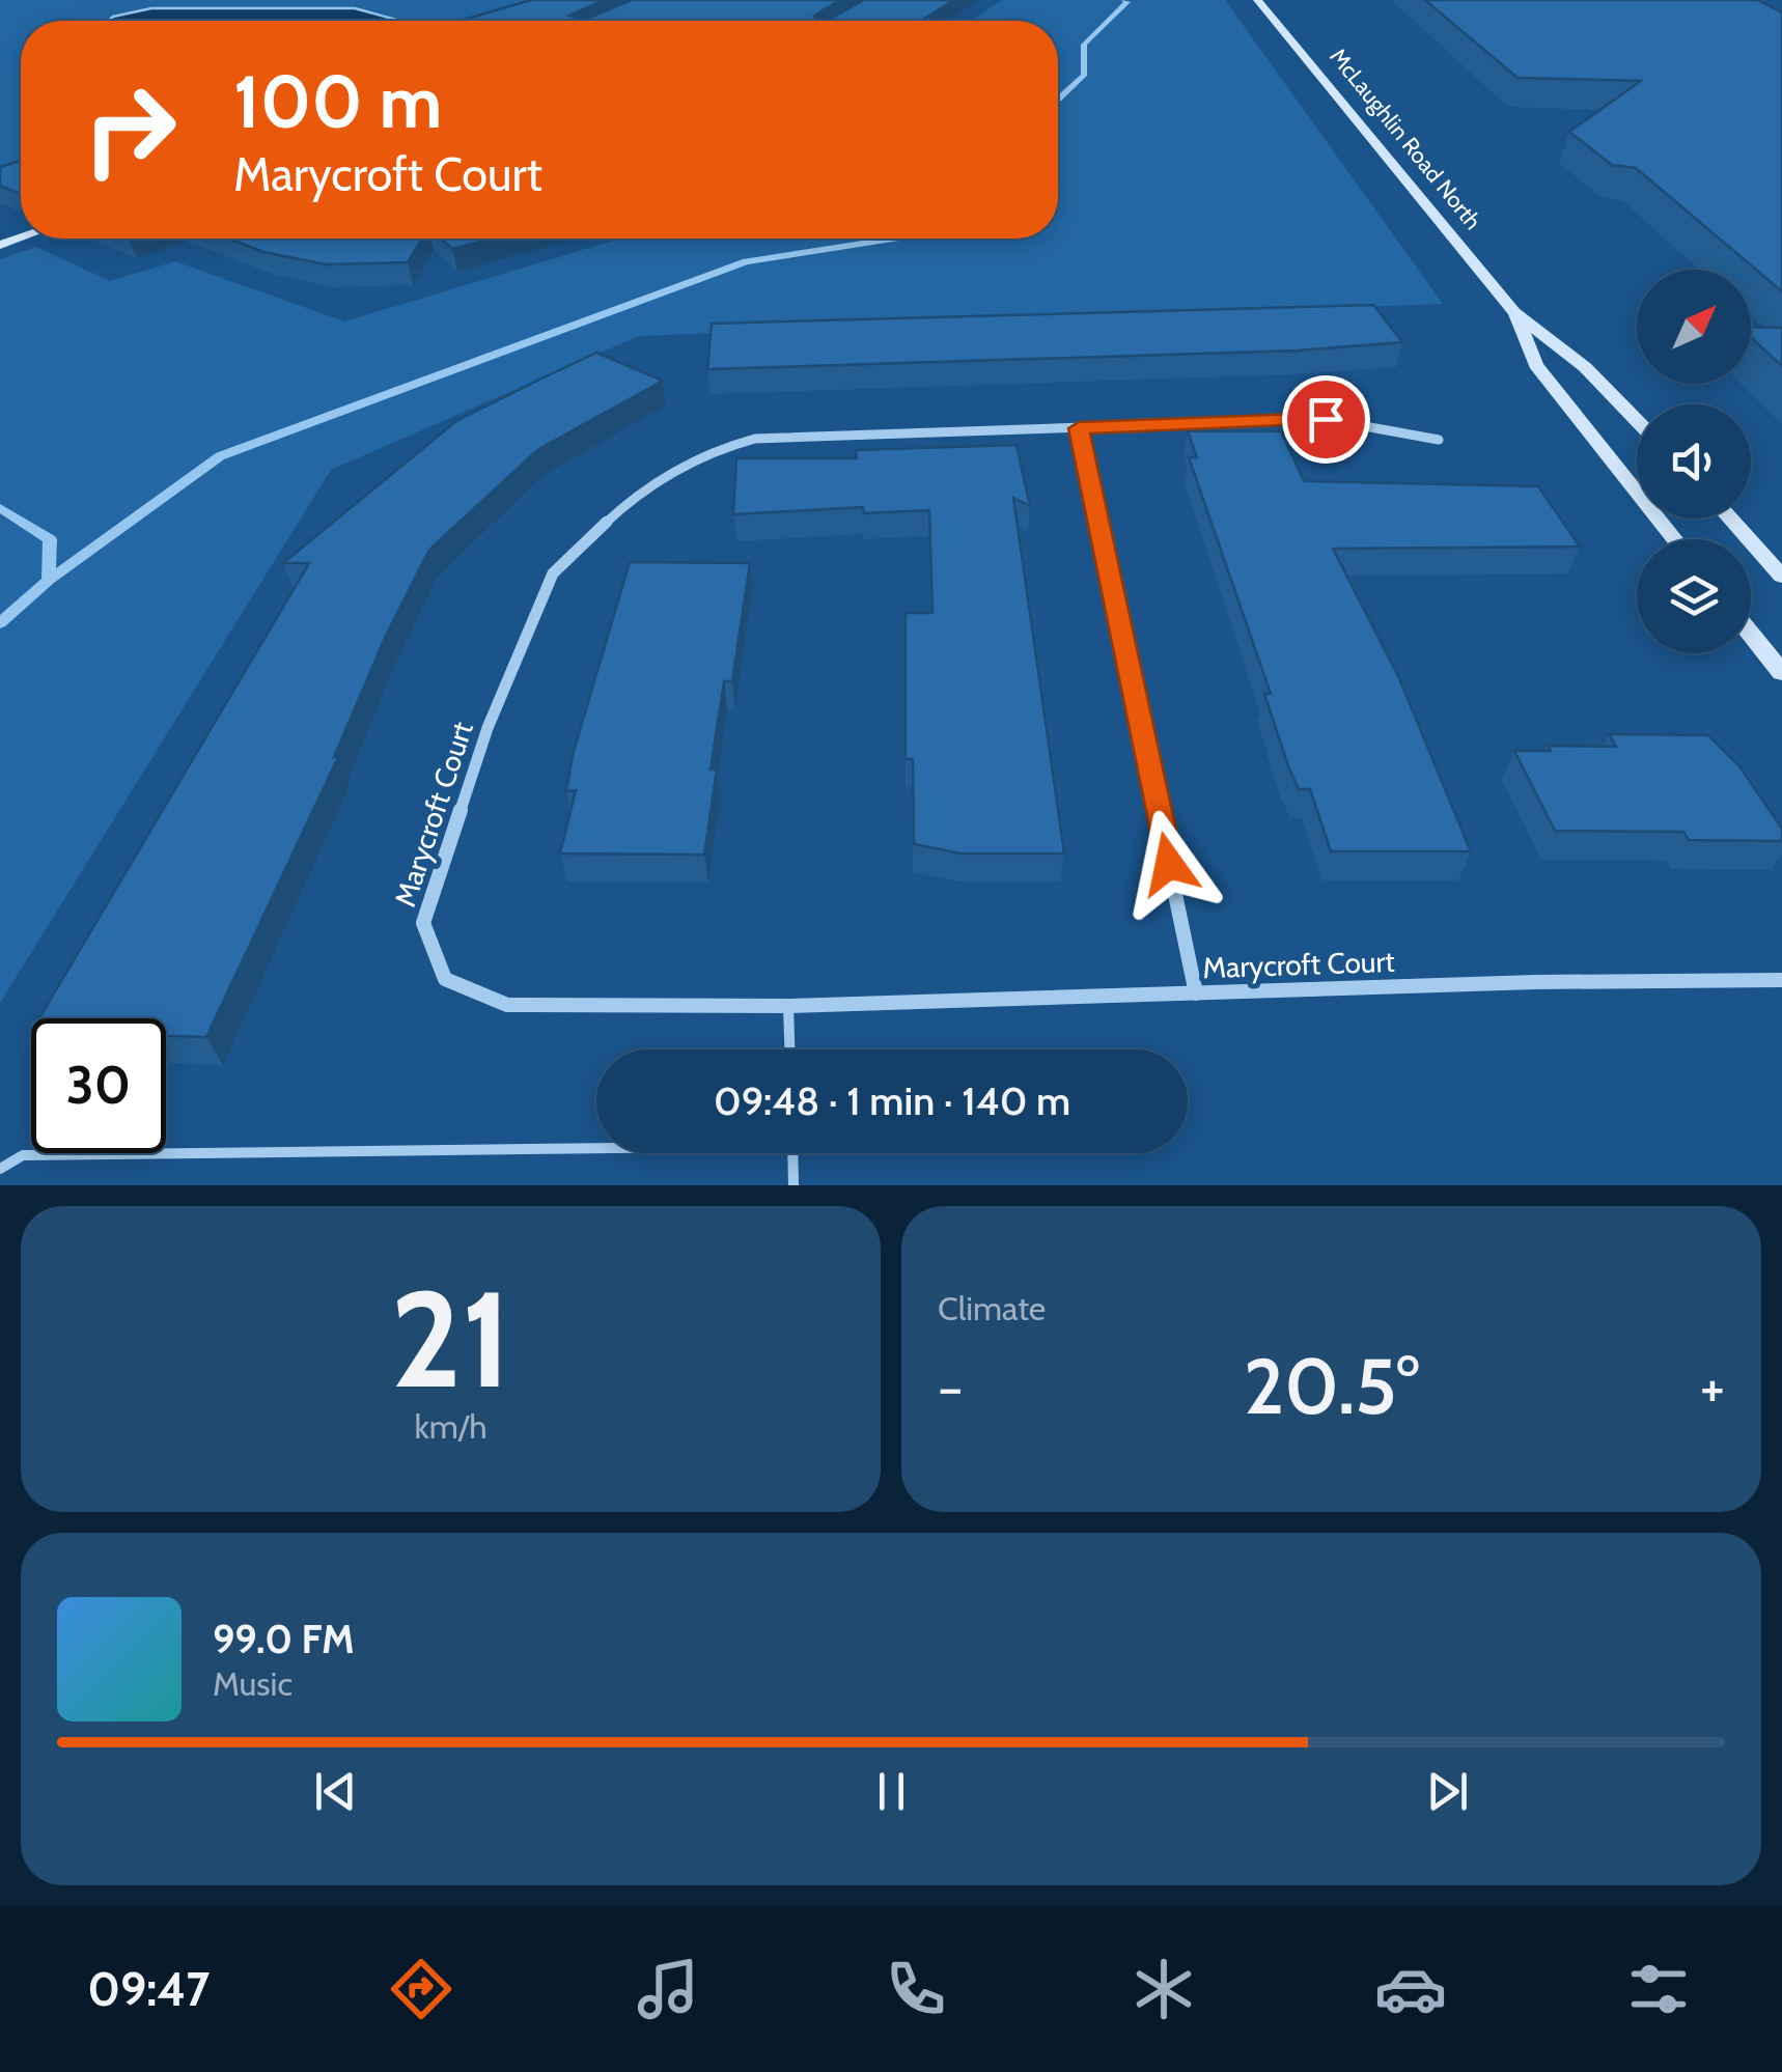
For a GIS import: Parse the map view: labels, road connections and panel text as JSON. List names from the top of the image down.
{
  "streets": {
    "main road": ["McLaughlin Road North"],
    "street": ["Marycroft Court"]
  },
  "north": "top right",
  "page": {
    "turn": ["100 m", "Marycroft Court"],
    "limit": "30",
    "trip": "09:48 · 1 min · 140 m",
    "tile": [
      ["21", "km/h"],
      "Climate"
    ],
    "heat": ["−", "20.5°", "+"],
    "song": ["99.0 FM", "Music"],
    "tabs": "09:47"
  }
}
